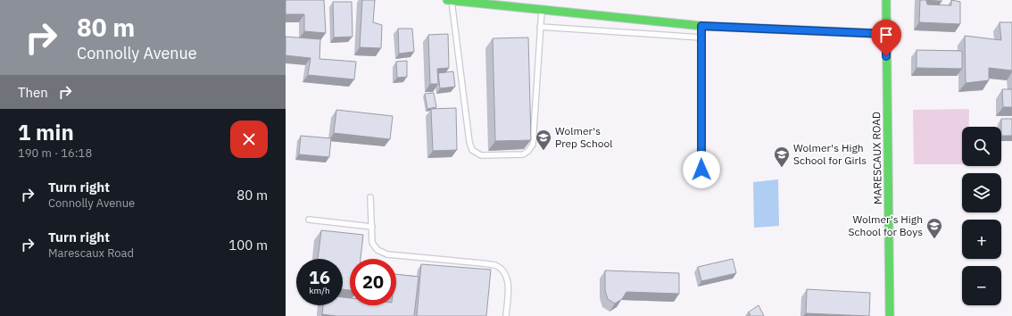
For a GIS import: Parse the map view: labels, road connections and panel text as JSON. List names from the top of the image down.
{
  "streets": {
    "street": ["MARESCAUX ROAD"]
  },
  "places": {
    "school or university": ["Wolmer's Prep School", "Wolmer's High School for Girls", "Wolmer's High School for Boys"]
  },
  "page": {
    "turn": ["80 m", "Connolly Avenue"],
    "then": "Then",
    "heading": ["1 min", "190 m · 16:18"],
    "map_buttons": ["+", "−"],
    "list": [
      {
        "name": "Turn right",
        "note": "Connolly Avenue",
        "value": "80 m"
      },
      {
        "name": "Turn right",
        "note": "Marescaux Road",
        "value": "100 m"
      }
    ],
    "speed": "16 km/h",
    "limit": "20"
  }
}
